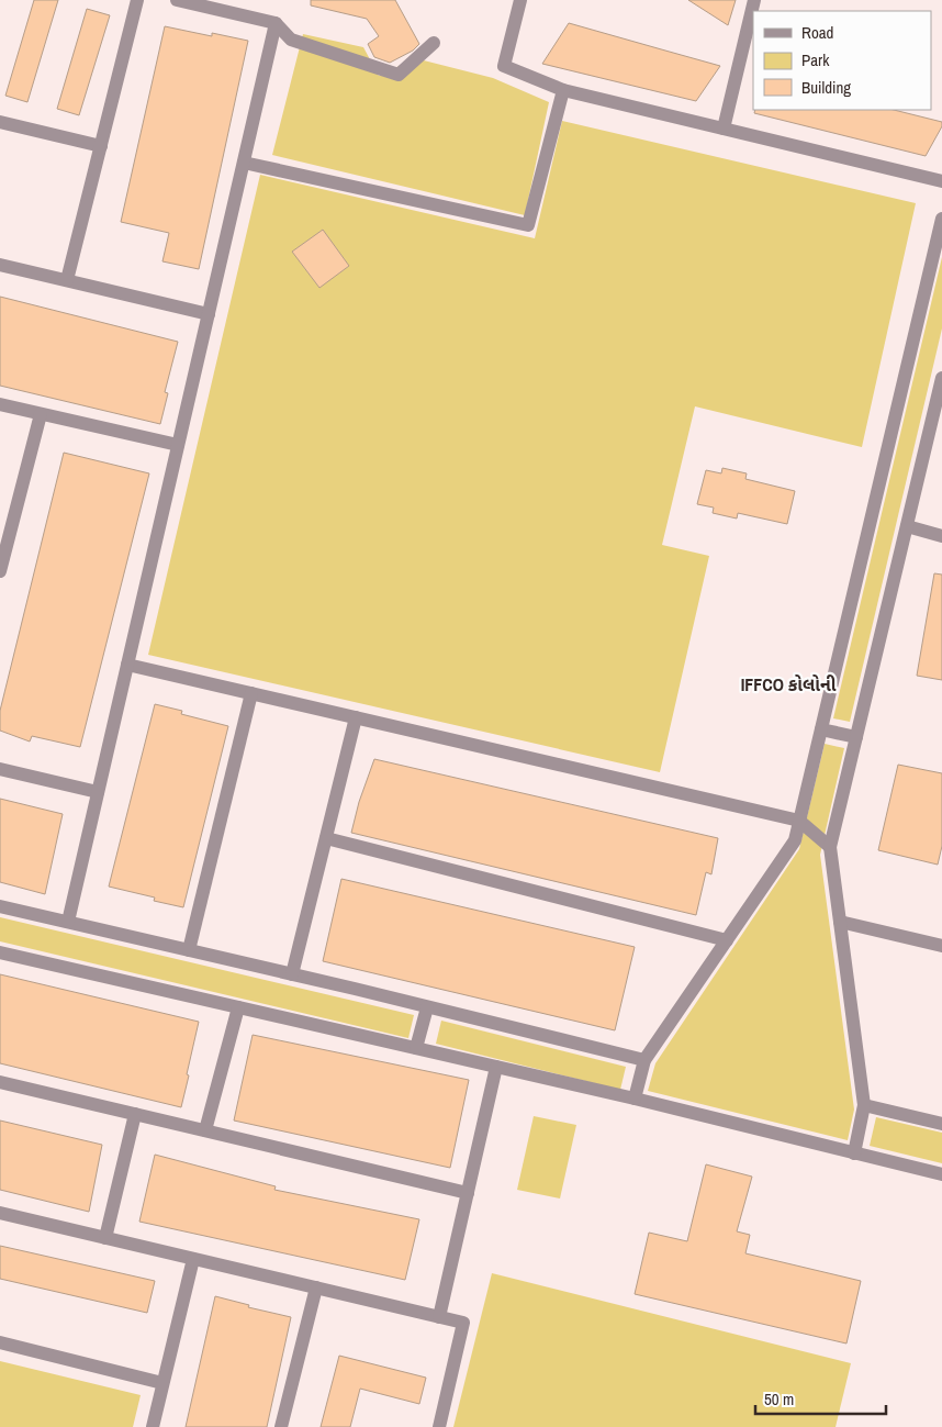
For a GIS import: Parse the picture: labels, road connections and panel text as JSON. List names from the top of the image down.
{
  "districts": ["IFFCO કોલોની"],
  "legend": ["Road", "Park", "Building"],
  "scale_bar": "50 m"
}
